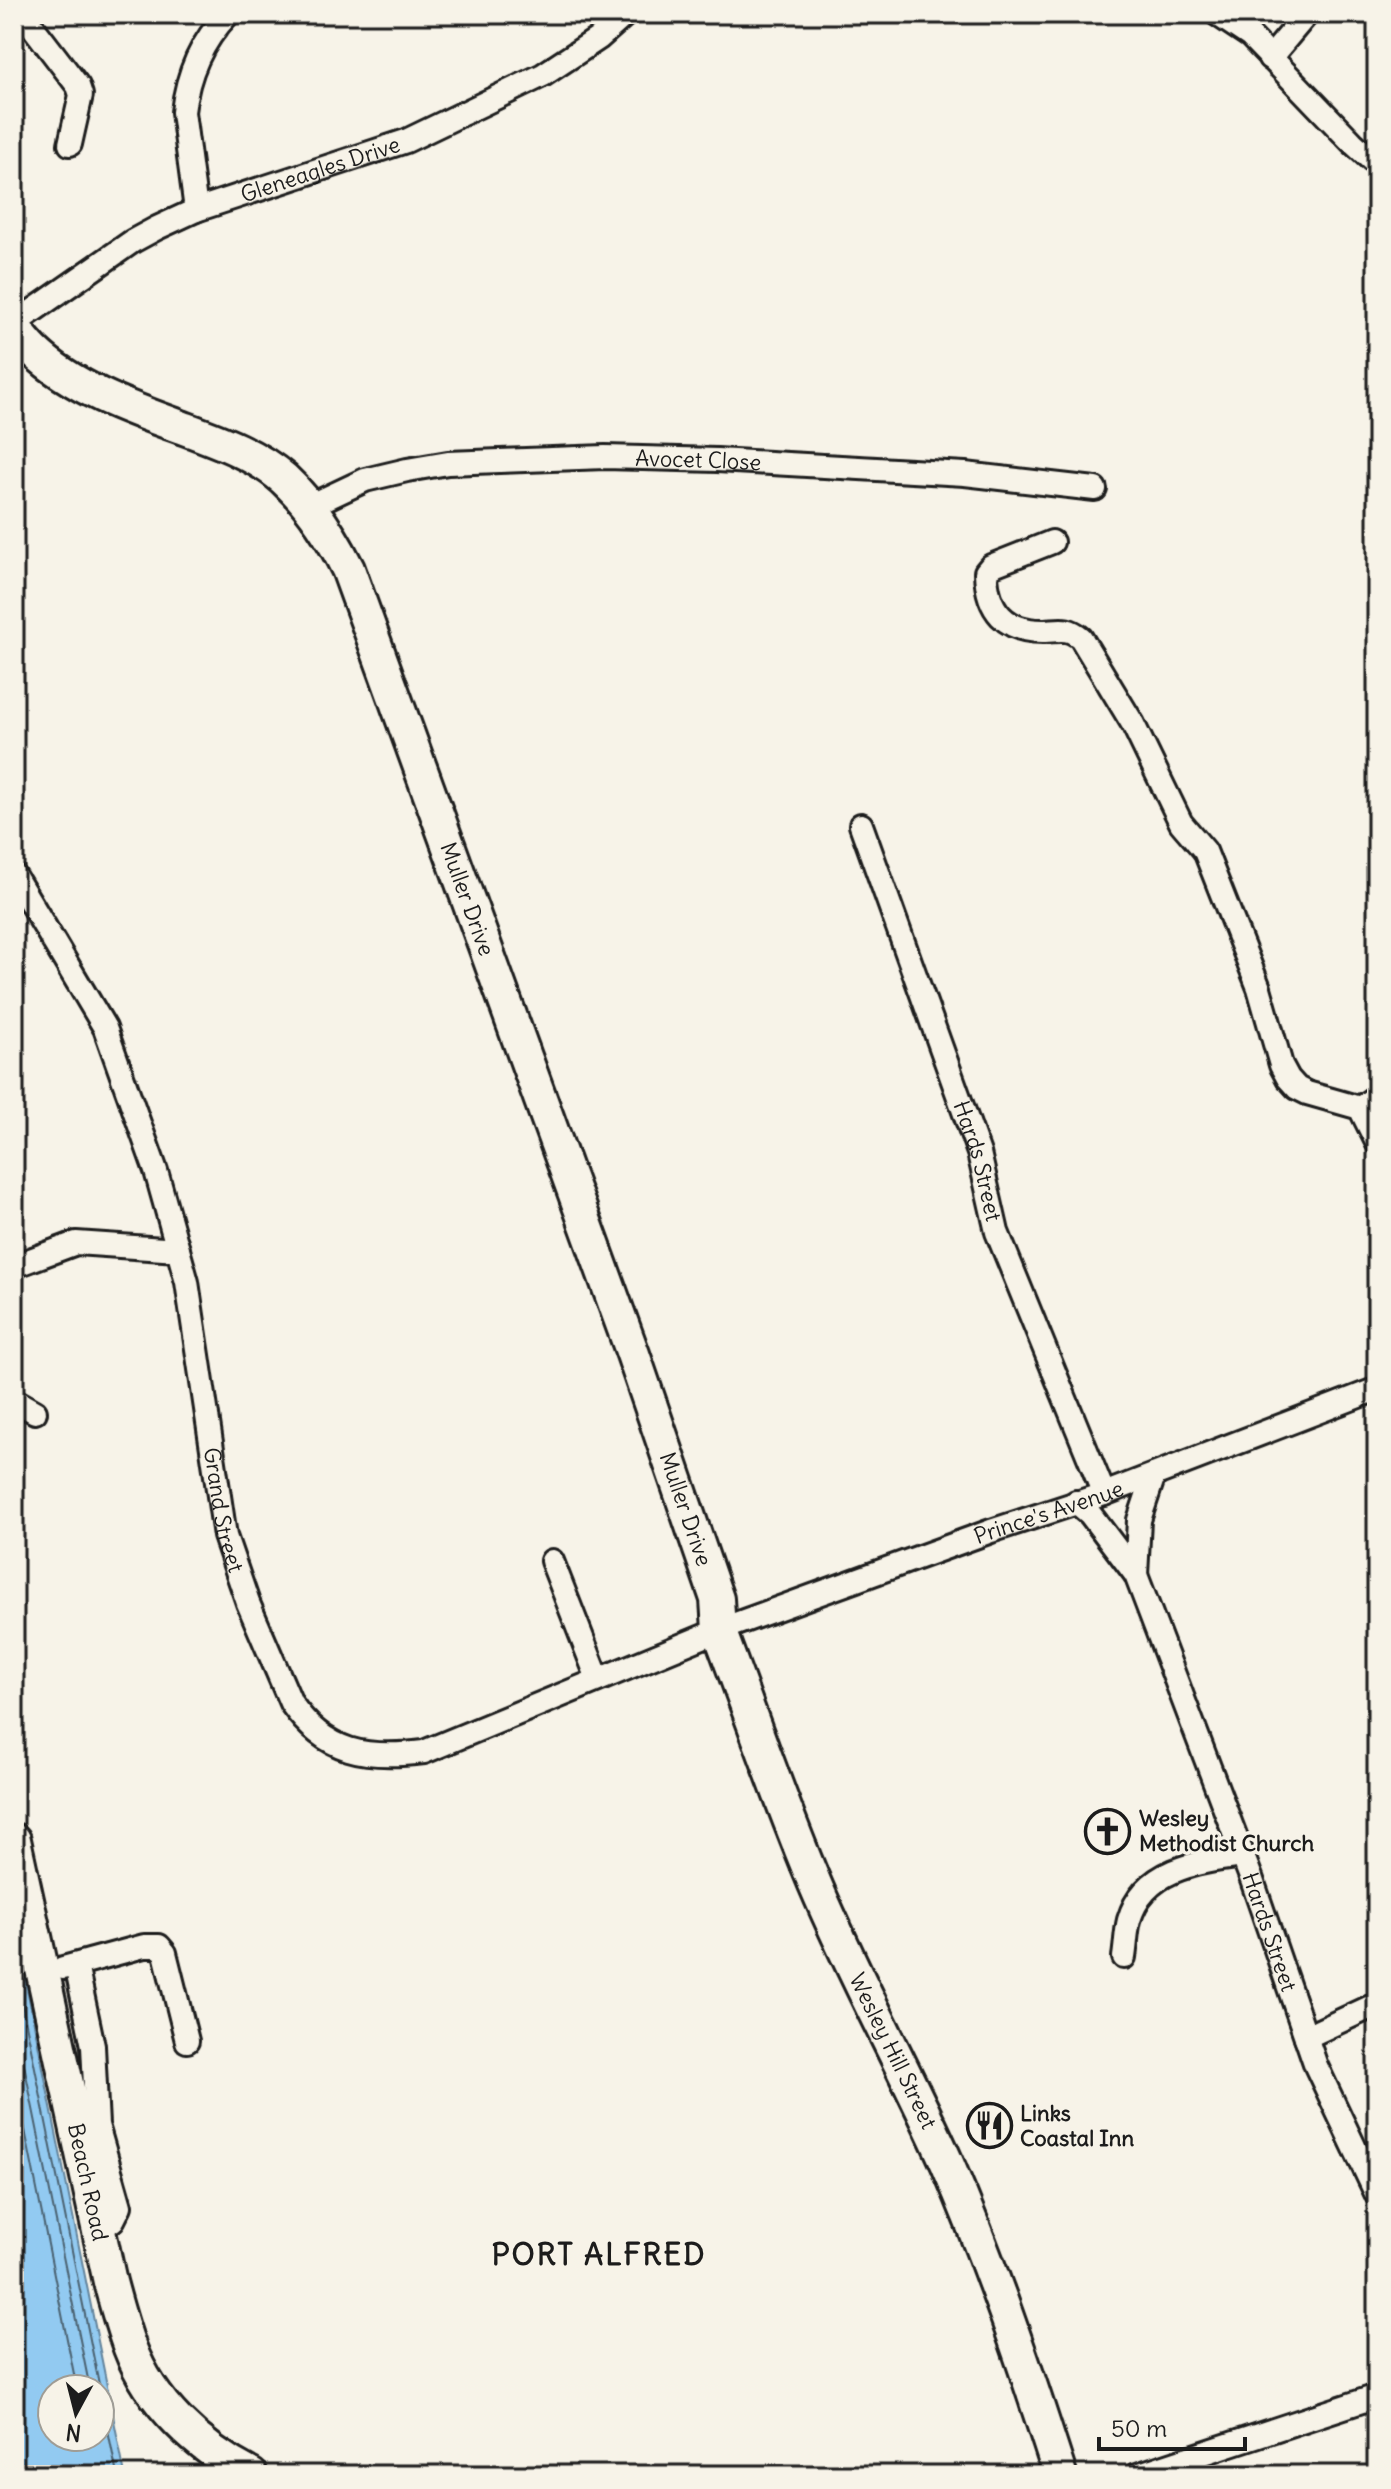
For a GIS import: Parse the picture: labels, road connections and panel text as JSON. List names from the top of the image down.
{
  "streets": {
    "street": [
      "Gleneagles Drive",
      "Avocet Close",
      "Muller Drive",
      "Hards Street",
      "Grand Street",
      "Prince's Avenue",
      "Wesley Hill Street",
      "Beach Road"
    ]
  },
  "crossings": [
    ["Gleneagles Drive", "Muller Drive"],
    ["Avocet Close", "Muller Drive"],
    ["Muller Drive", "Grand Street"],
    ["Muller Drive", "Prince's Avenue"],
    ["Muller Drive", "Wesley Hill Street"],
    ["Hards Street", "Prince's Avenue"],
    ["Grand Street", "Prince's Avenue"],
    ["Grand Street", "Wesley Hill Street"],
    ["Prince's Avenue", "Wesley Hill Street"]
  ],
  "districts": ["PORT ALFRED"],
  "places": {
    "church": ["Wesley Methodist Church"],
    "restaurant": ["Links Coastal Inn"]
  },
  "scale_bar": "50 m",
  "north": "bottom"
}
